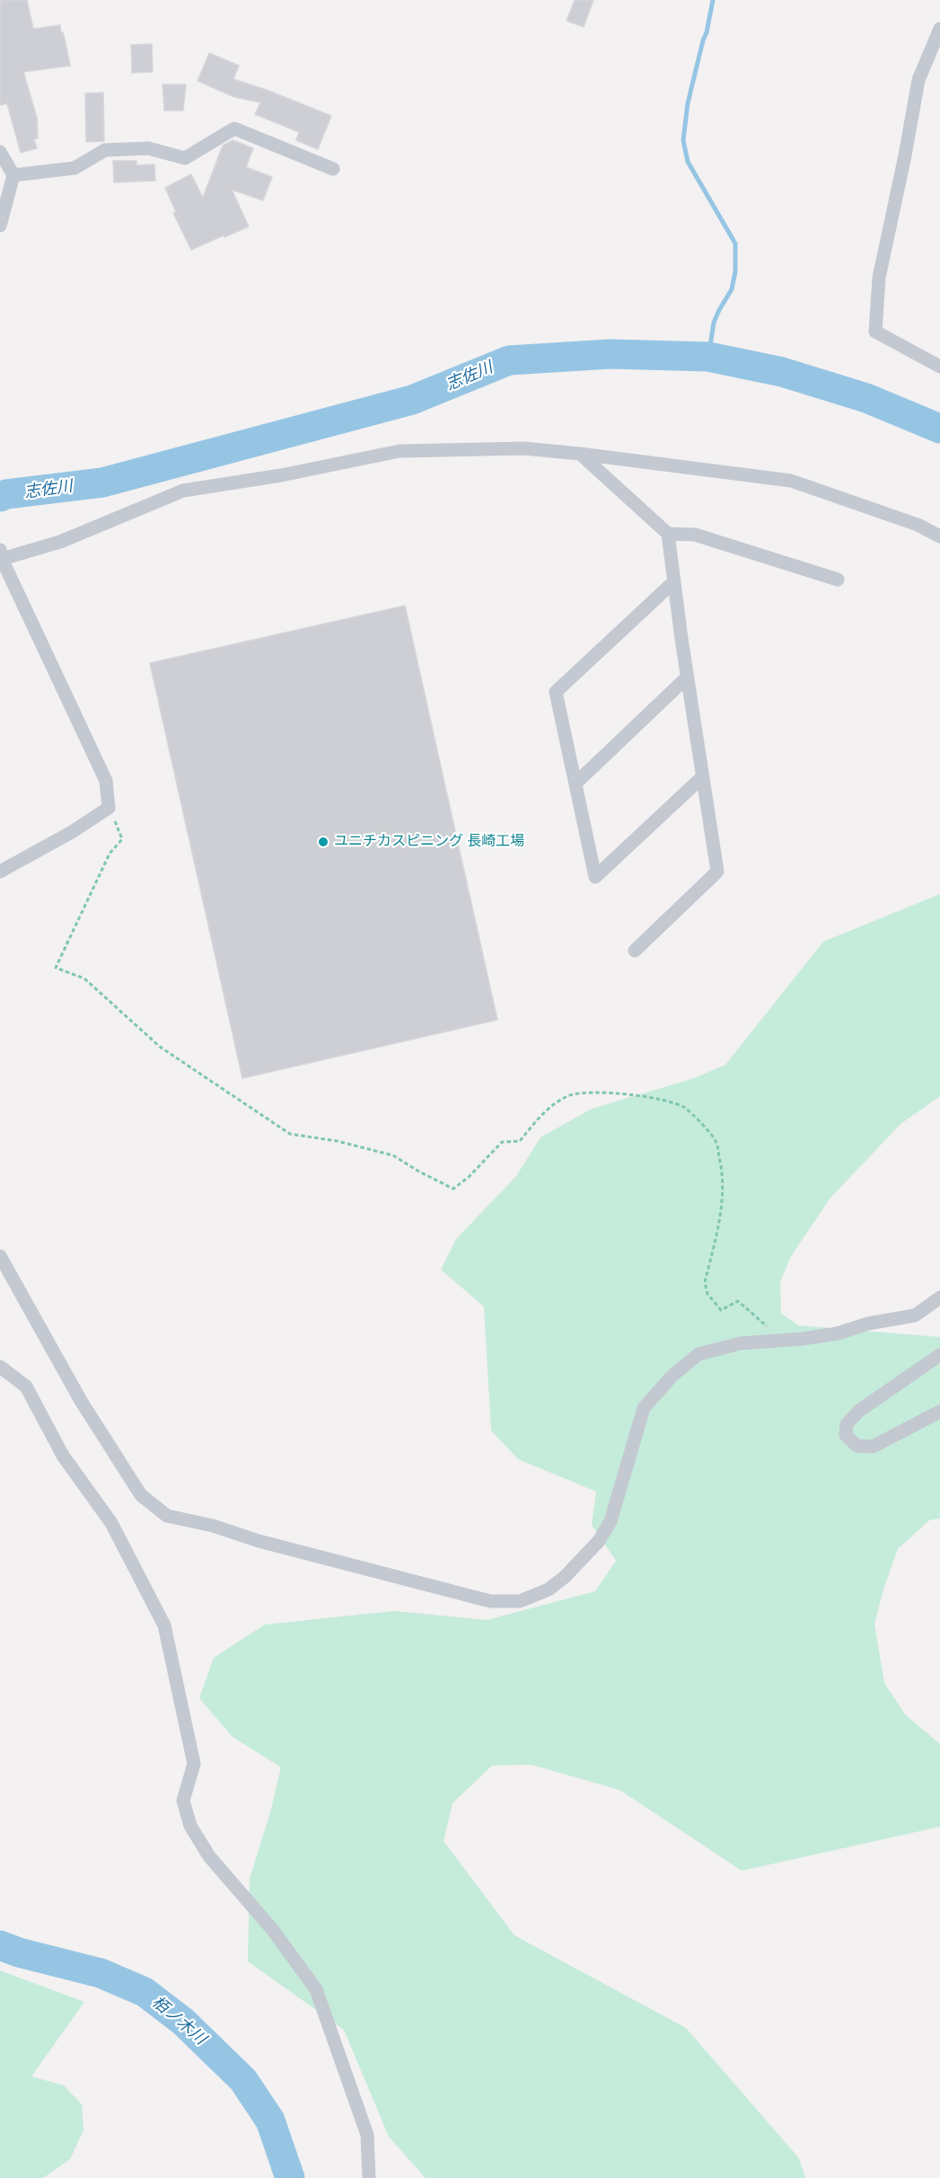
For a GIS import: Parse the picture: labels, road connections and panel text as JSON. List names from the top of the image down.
{
  "water": ["志佐川", "栢ノ木川"],
  "places": ["ユニチカスピニング 長崎工場"]
}
